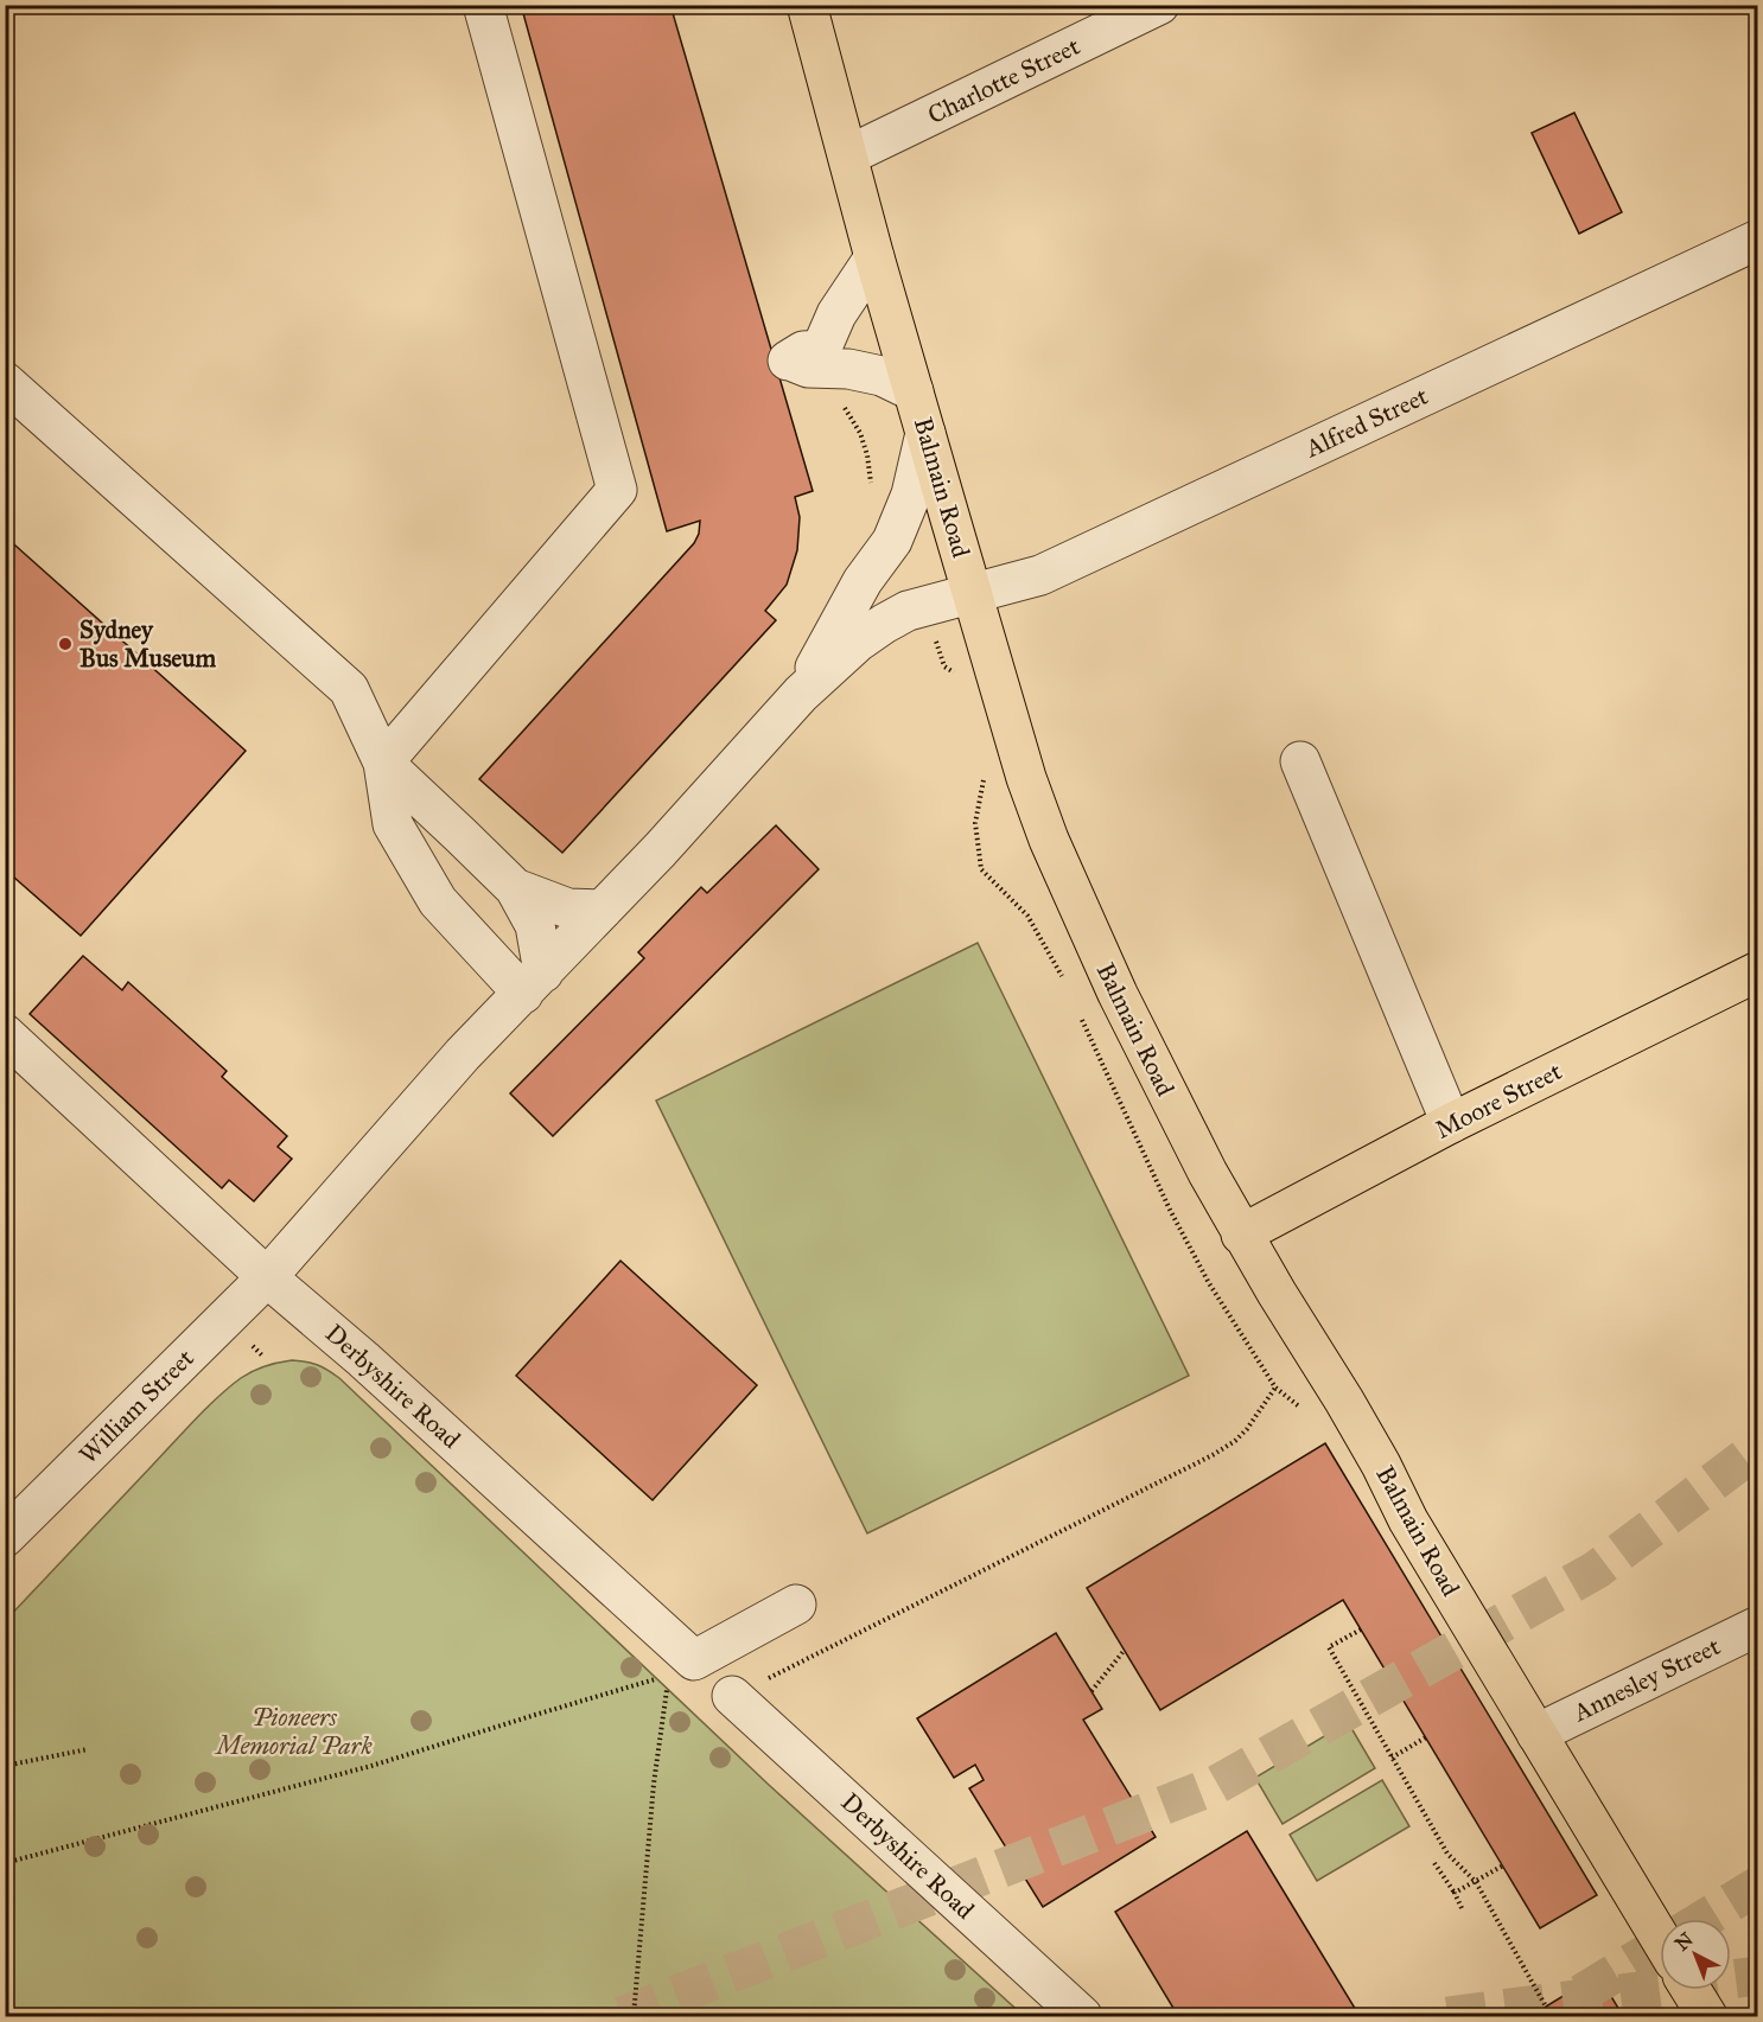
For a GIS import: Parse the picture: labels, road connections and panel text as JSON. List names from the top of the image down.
{
  "streets": {
    "main road": ["Balmain Road", "Moore Street"],
    "street": [
      "Charlotte Street",
      "Alfred Street",
      "Derbyshire Road",
      "William Street",
      "Annesley Street"
    ]
  },
  "crossings": [
    ["Charlotte Street", "Balmain Road"],
    ["Alfred Street", "Balmain Road"],
    ["Alfred Street", "William Street"],
    ["Balmain Road", "Moore Street"],
    ["Balmain Road", "Annesley Street"],
    ["Derbyshire Road", "William Street"]
  ],
  "parks": ["Pioneers Memorial Park"],
  "places": ["Sydney Bus Museum"],
  "north": "top left"
}
